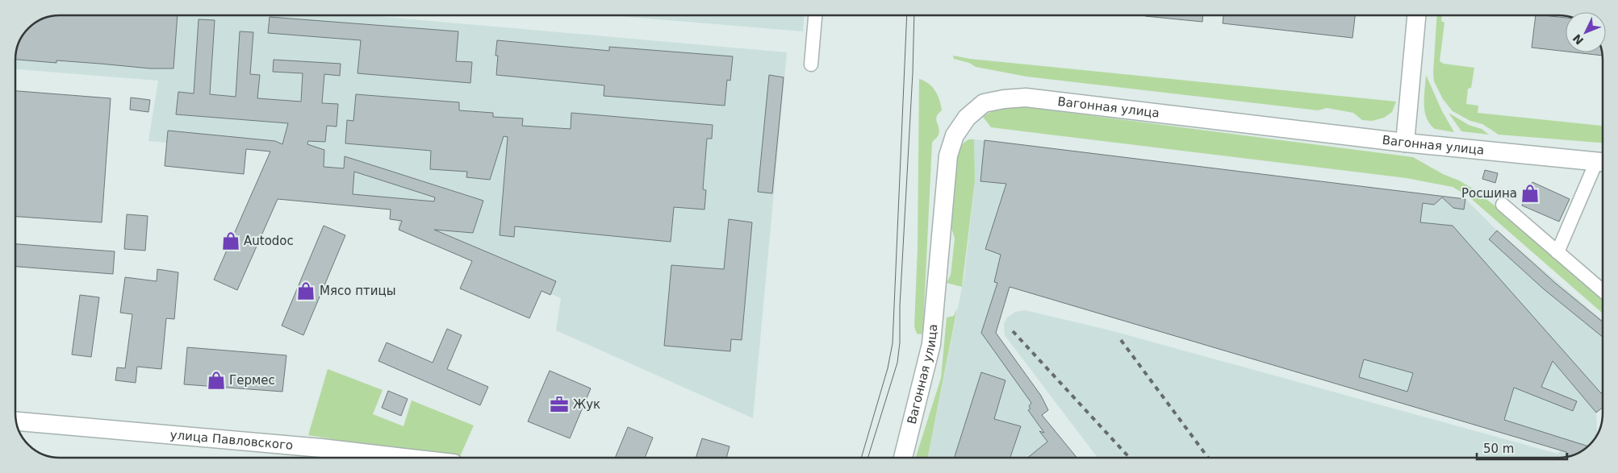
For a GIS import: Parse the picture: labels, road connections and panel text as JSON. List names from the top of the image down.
{
  "streets": {
    "street": ["Вагонная улица", "улица Павловского"]
  },
  "places": {
    "shop": [
      "Росшина",
      "Autodoc",
      "Мясо птицы",
      "Гермес"
    ],
    "office": ["Жук"]
  },
  "scale_bar": "50 m",
  "north": "bottom left"
}
